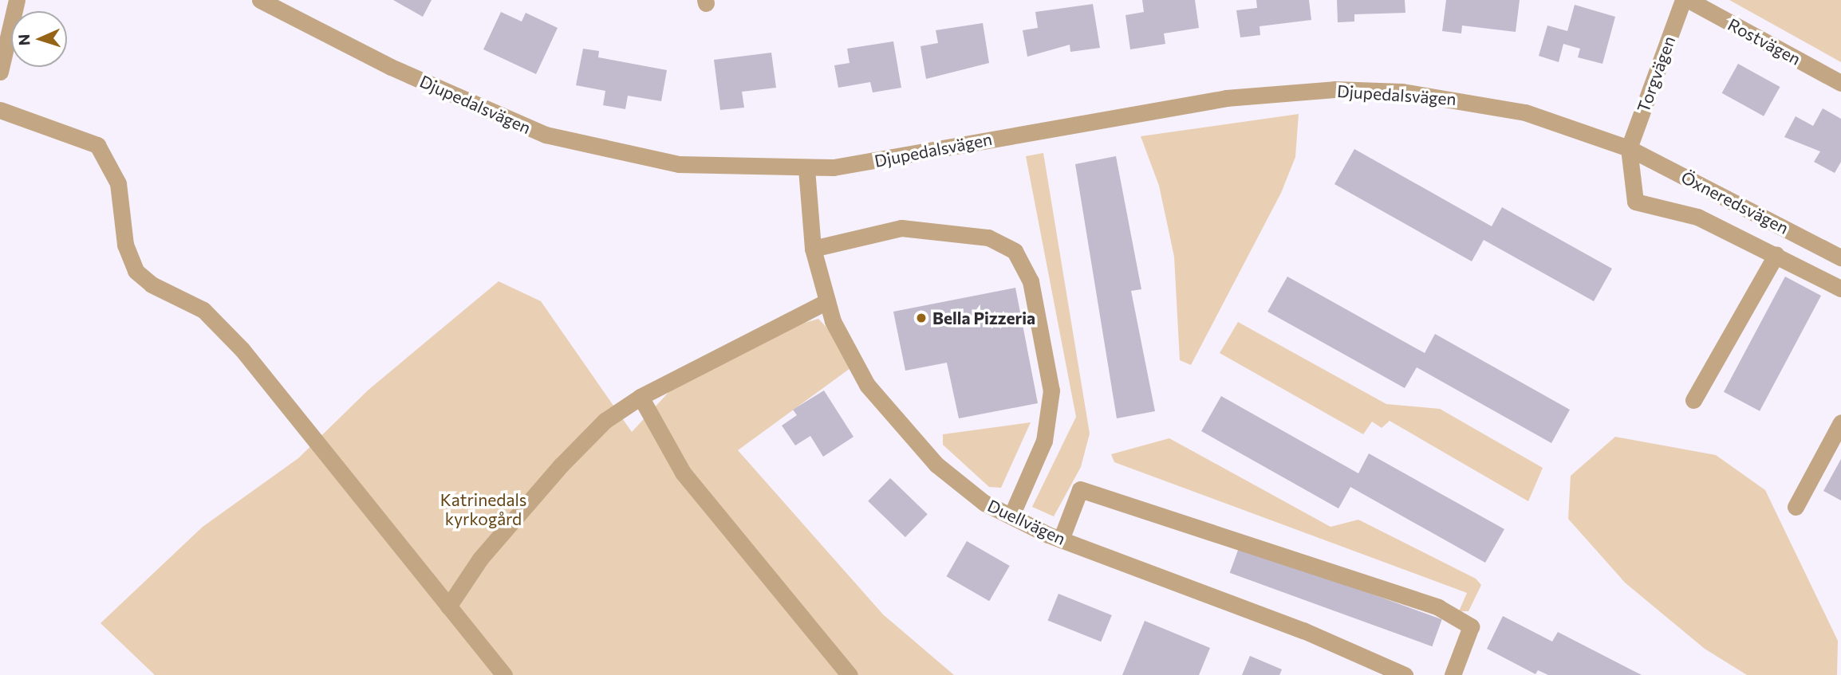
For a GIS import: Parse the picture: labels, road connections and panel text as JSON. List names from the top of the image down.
{
  "streets": {
    "street": [
      "Rostvägen",
      "Torgvägen",
      "Djupedalsvägen",
      "Öxneredsvägen",
      "Duellvägen"
    ]
  },
  "crossings": [
    ["Torgvägen", "Djupedalsvägen"],
    ["Torgvägen", "Öxneredsvägen"],
    ["Djupedalsvägen", "Öxneredsvägen"],
    ["Djupedalsvägen", "Duellvägen"]
  ],
  "parks": ["Katrinedals kyrkogård"],
  "places": ["Bella Pizzeria"],
  "north": "left"
}
